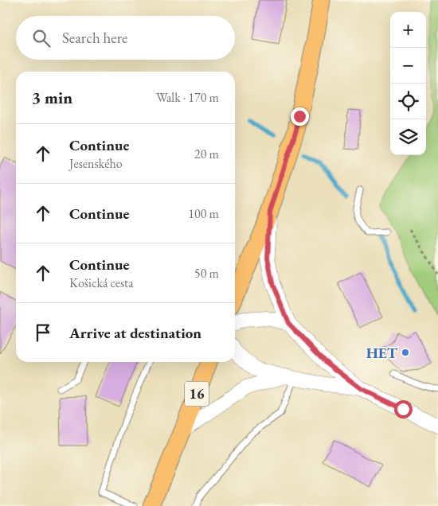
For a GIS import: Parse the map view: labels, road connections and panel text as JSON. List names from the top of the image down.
{
  "streets": {
    "main road": ["16"]
  },
  "places": ["HET"],
  "page": {
    "map_buttons": ["+", "−"],
    "search": "Search here",
    "heading": ["3 min", "Walk · 170 m"],
    "list": [
      ["Continue", "Jesenského", "20 m"],
      ["Continue", "100 m"],
      ["Continue", "Košická cesta", "50 m"],
      "Arrive at destination"
    ]
  }
}
